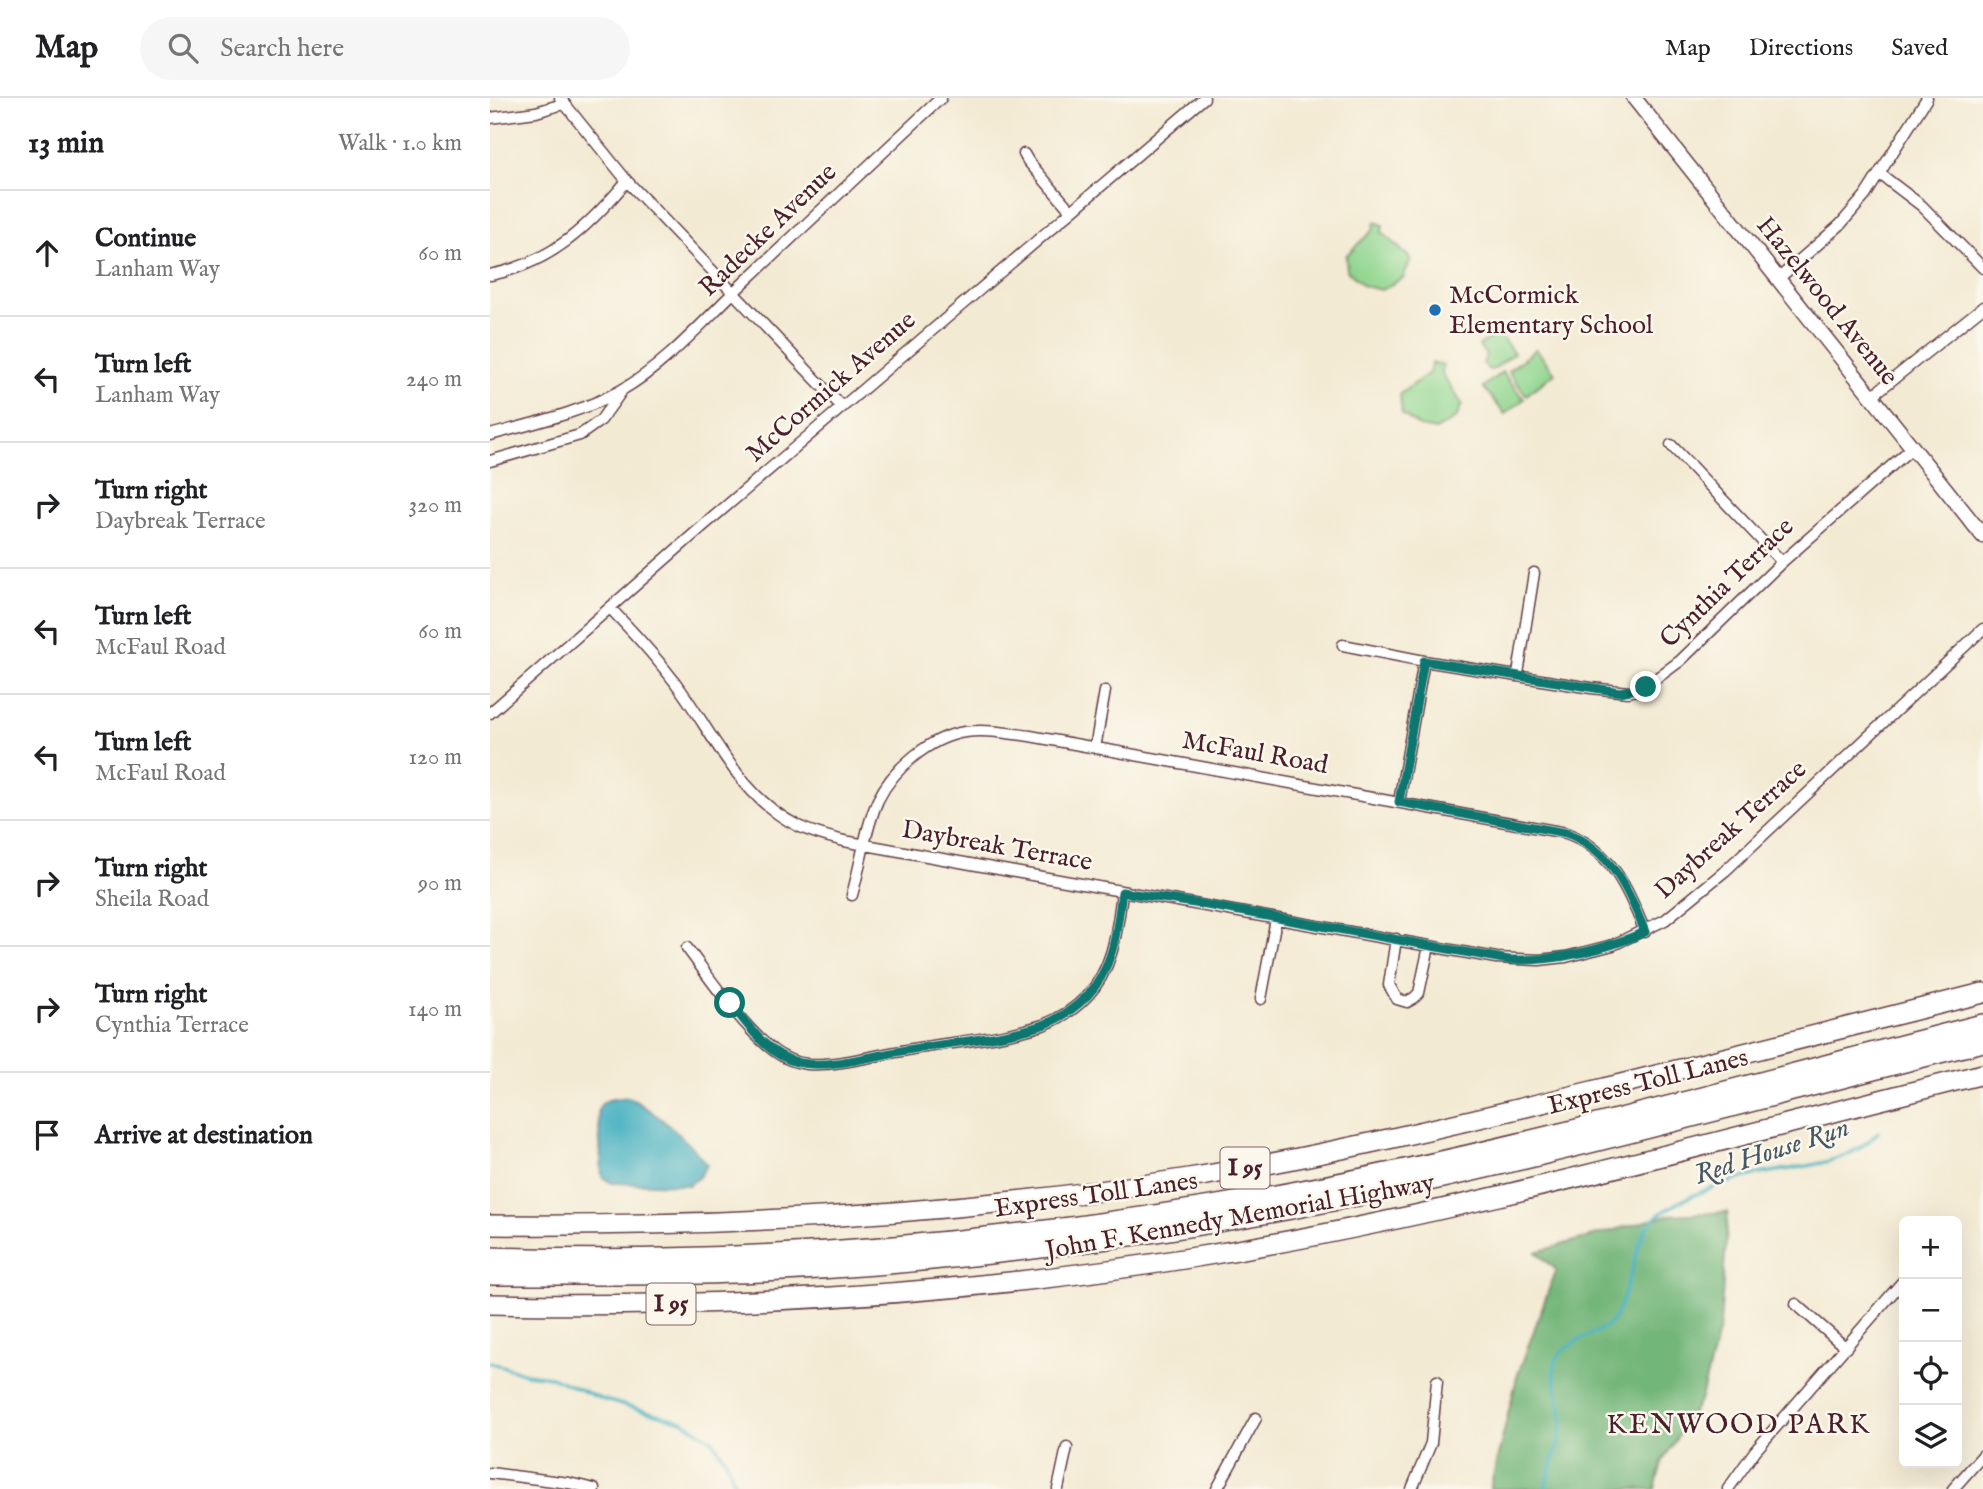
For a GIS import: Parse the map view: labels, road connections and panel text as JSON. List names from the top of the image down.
{
  "streets": {
    "highway": ["Express Toll Lanes", "I 95", "John F. Kennedy Memorial Highway"],
    "street": [
      "Radecke Avenue",
      "Hazelwood Avenue",
      "McCormick Avenue",
      "Cynthia Terrace",
      "McFaul Road",
      "Daybreak Terrace"
    ]
  },
  "crossings": [
    ["Hazelwood Avenue", "Cynthia Terrace"],
    ["McCormick Avenue", "Daybreak Terrace"],
    ["McFaul Road", "Daybreak Terrace"]
  ],
  "districts": ["KENWOOD PARK"],
  "water": ["Red House Run"],
  "places": ["McCormick Elementary School"],
  "page": {
    "header": "Map",
    "search": "Search here",
    "nav": ["Map", "Directions", "Saved"],
    "heading": ["13 min", "Walk · 1.0 km"],
    "list": [
      ["Continue", "Lanham Way", "60 m"],
      ["Turn left", "Lanham Way", "240 m"],
      ["Turn right", "Daybreak Terrace", "320 m"],
      ["Turn left", "McFaul Road", "60 m"],
      ["Turn left", "McFaul Road", "120 m"],
      ["Turn right", "Sheila Road", "90 m"],
      ["Turn right", "Cynthia Terrace", "140 m"],
      "Arrive at destination"
    ],
    "map_buttons": ["+", "−"]
  }
}
